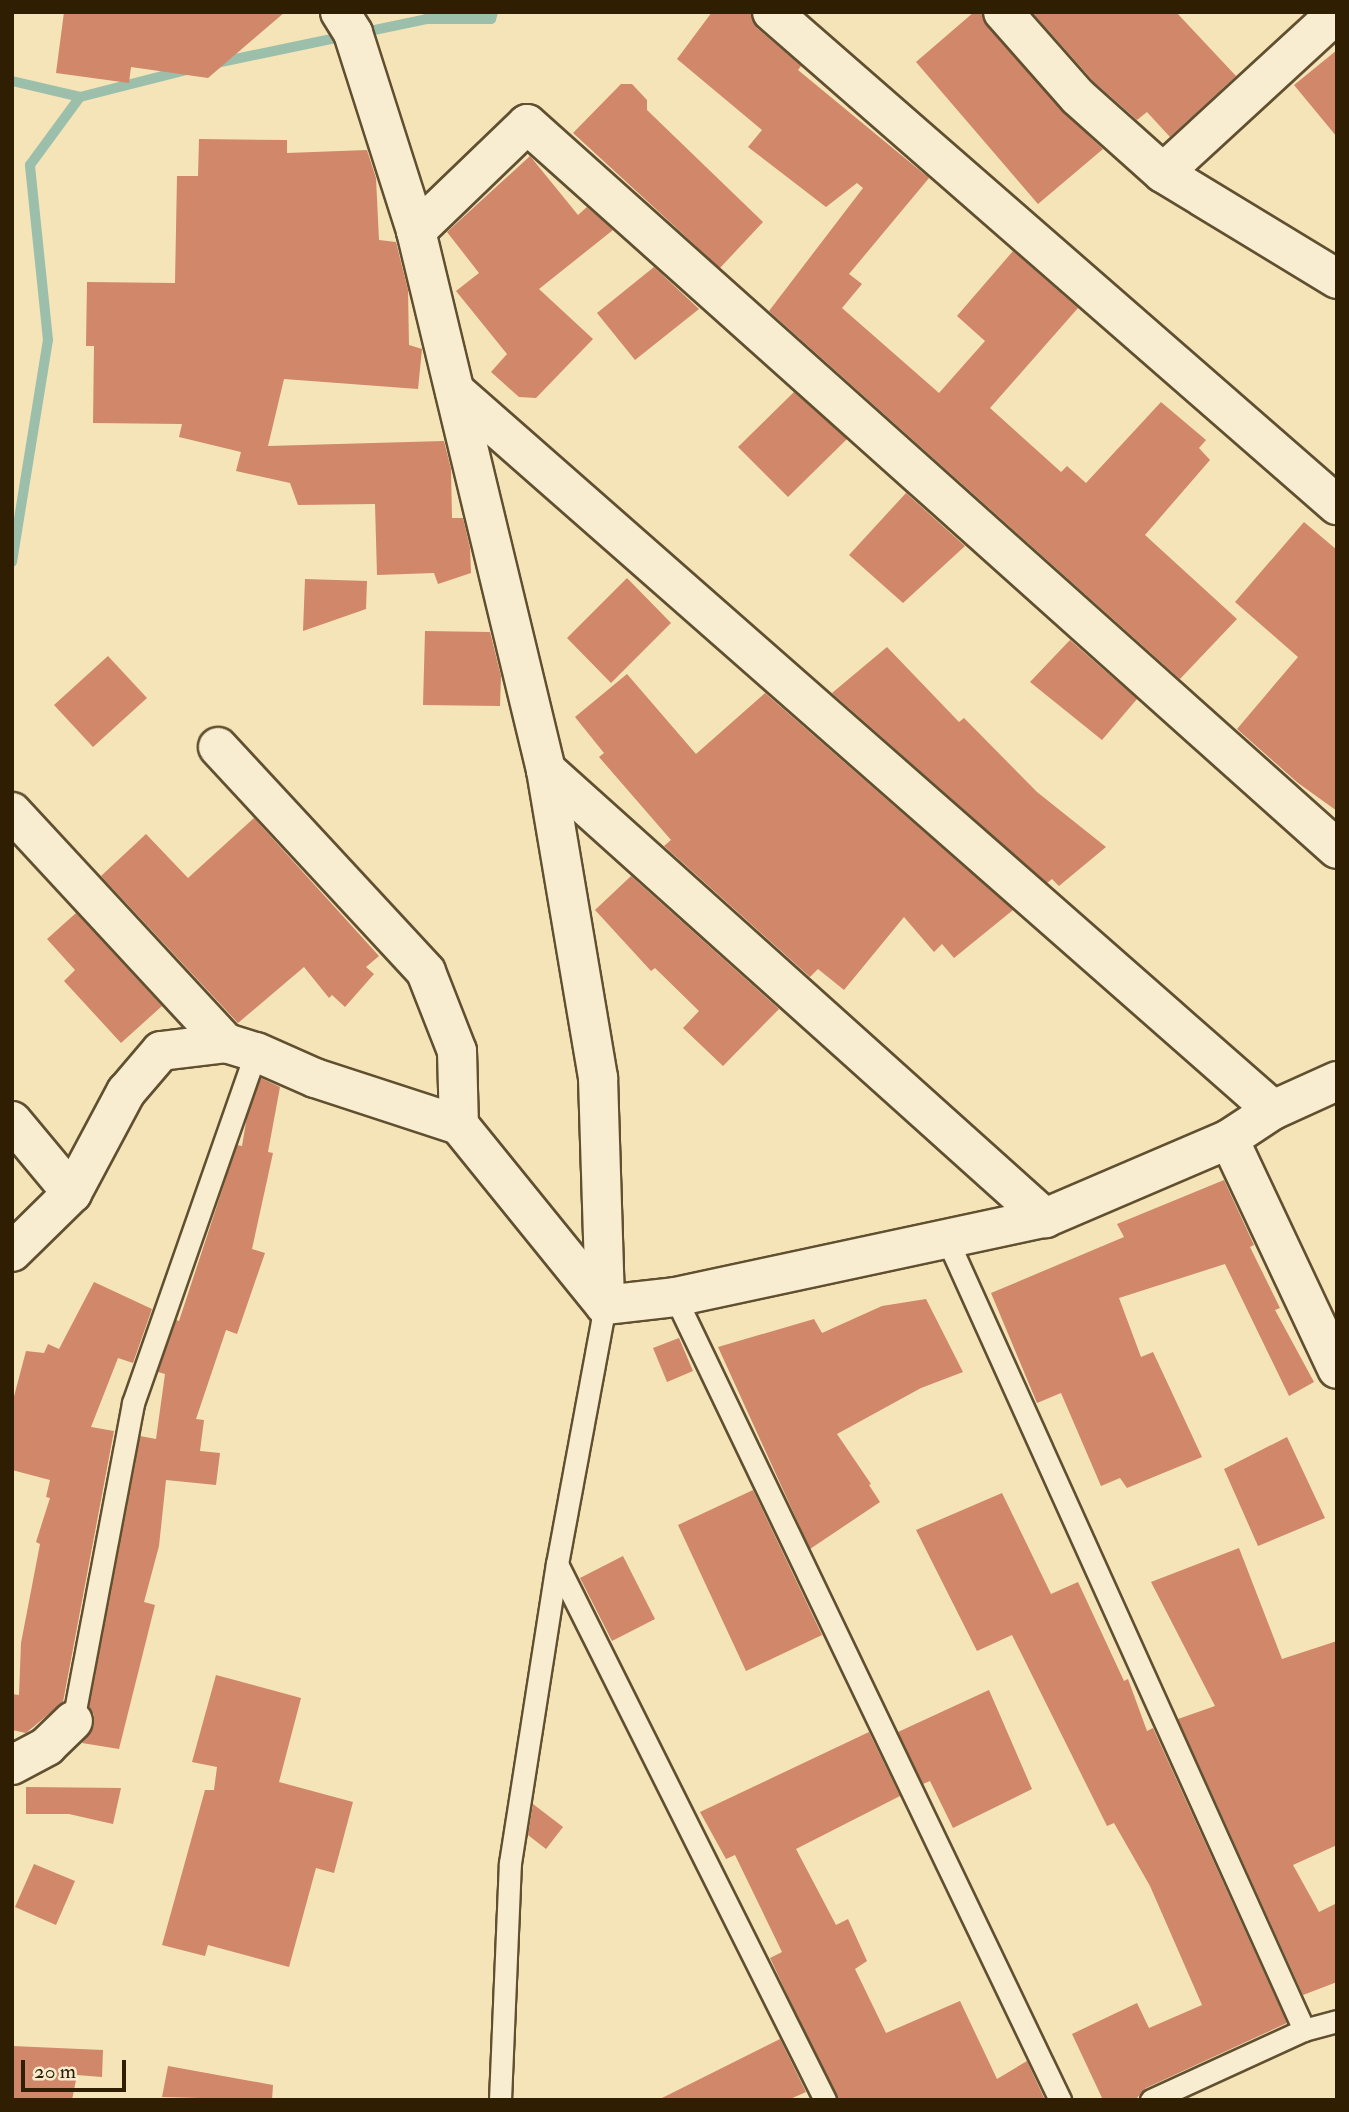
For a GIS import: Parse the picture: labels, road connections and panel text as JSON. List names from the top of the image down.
{
  "scale_bar": "20 m"
}
